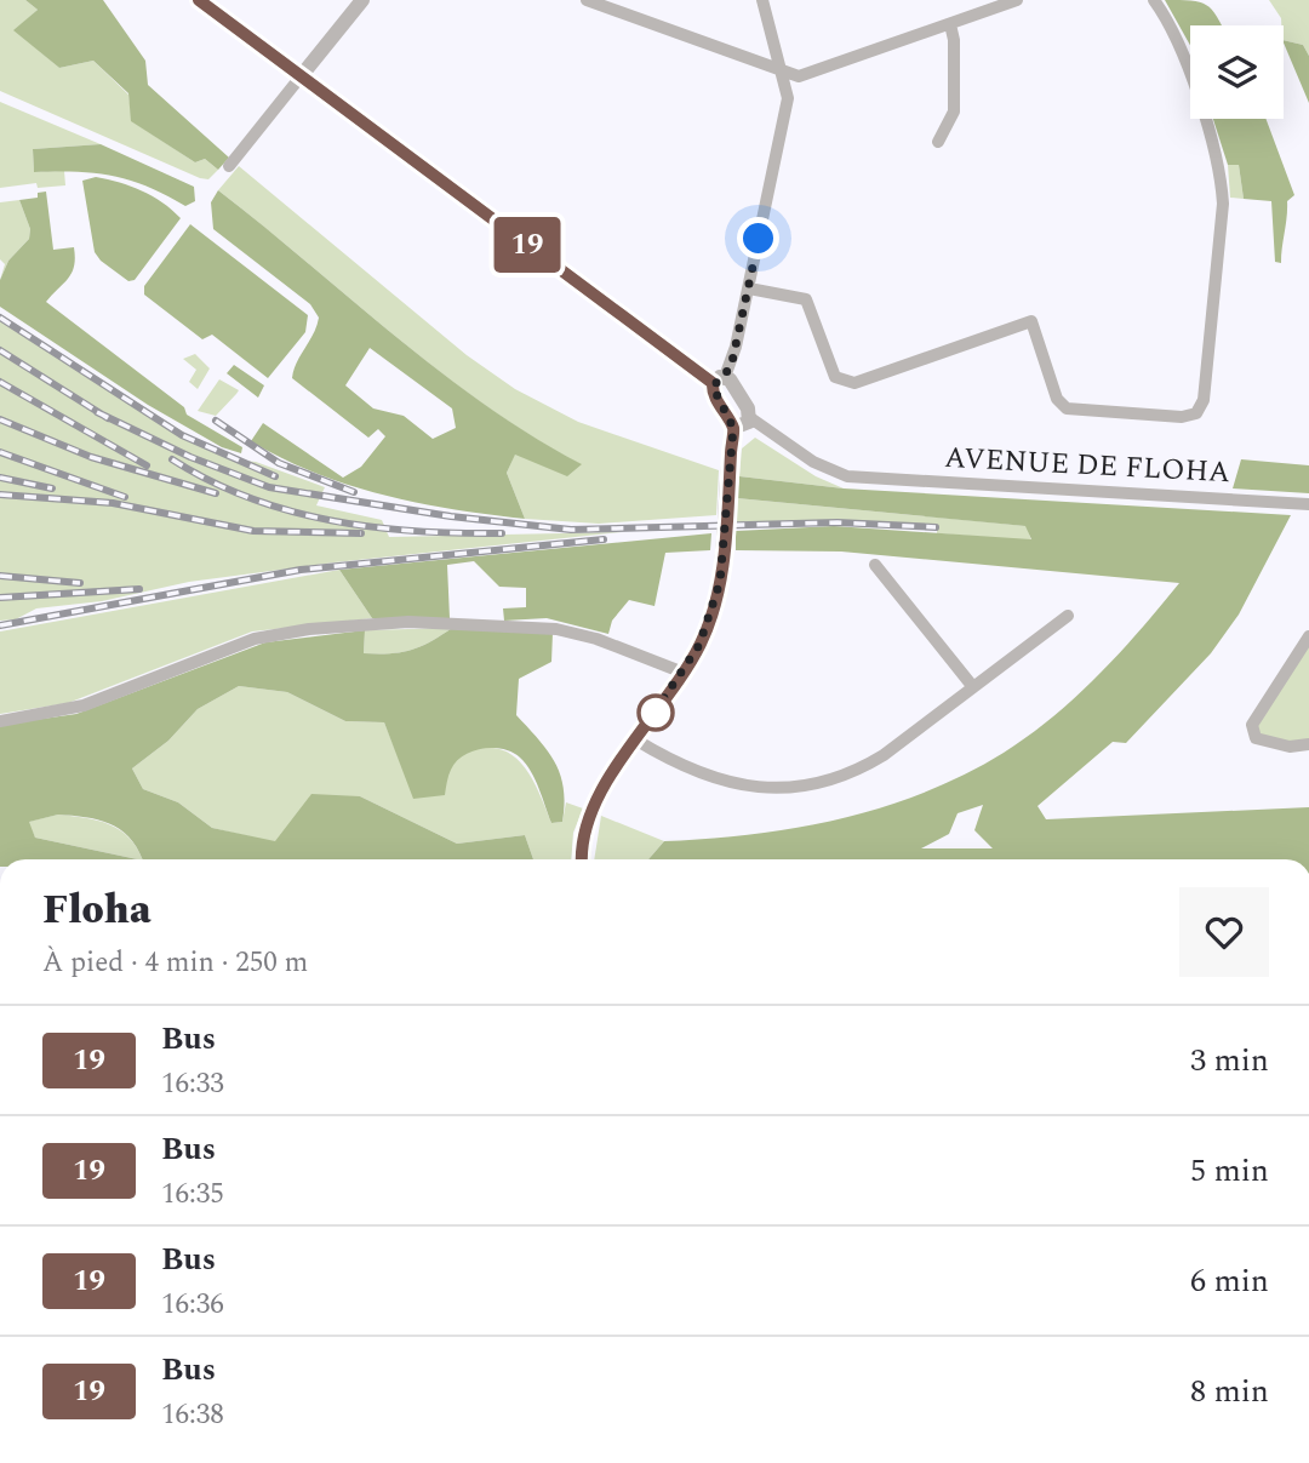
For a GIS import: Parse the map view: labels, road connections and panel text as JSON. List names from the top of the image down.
{
  "streets": {
    "street": ["AVENUE DE FLOHA"]
  },
  "lines": ["bus line 19"],
  "page": {
    "on_map": "19",
    "heading": ["Floha", "À pied · 4 min · 250 m"],
    "list": [
      {
        "mark": "19",
        "name": "Bus",
        "note": "16:33",
        "value": "3 min"
      },
      {
        "mark": "19",
        "name": "Bus",
        "note": "16:35",
        "value": "5 min"
      },
      {
        "mark": "19",
        "name": "Bus",
        "note": "16:36",
        "value": "6 min"
      },
      {
        "mark": "19",
        "name": "Bus",
        "note": "16:38",
        "value": "8 min"
      }
    ]
  }
}
